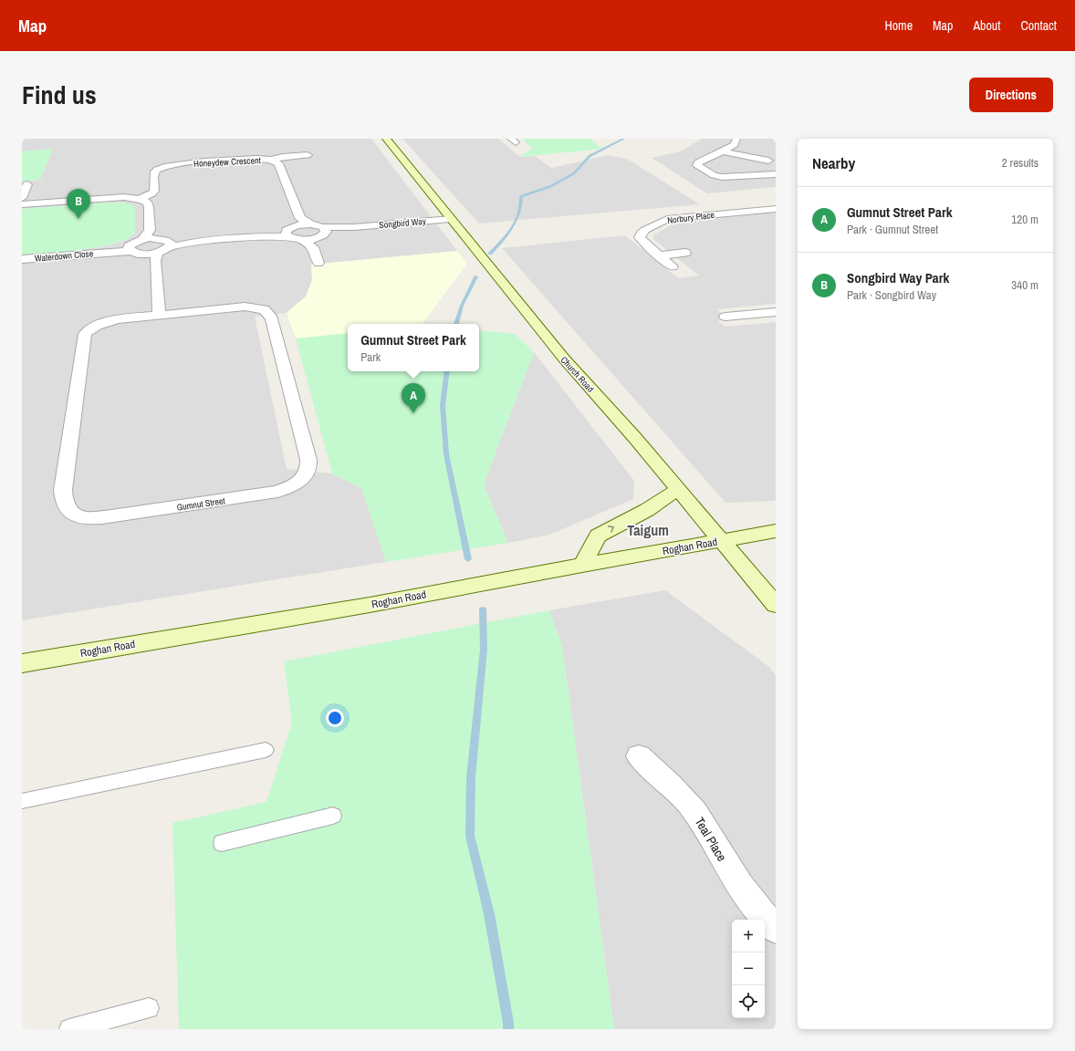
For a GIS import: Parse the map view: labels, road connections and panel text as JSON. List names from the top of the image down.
{
  "streets": {
    "street": [
      "Honeydew Crescent",
      "Norbury Place",
      "Songbird Way",
      "Waterdown Close",
      "Church Road",
      "Gumnut Street",
      "Roghan Road",
      "Teal Place"
    ]
  },
  "crossings": [
    ["Songbird Way", "Church Road"],
    ["Church Road", "Roghan Road"]
  ],
  "districts": ["Taigum"],
  "page": {
    "header": "Map",
    "nav": [
      "Home",
      "Map",
      "About",
      "Contact"
    ],
    "title": "Find us",
    "buttons": "Directions",
    "heading": ["Nearby", "2 results"],
    "list": [
      {
        "mark": "A",
        "name": "Gumnut Street Park",
        "note": "Park · Gumnut Street",
        "value": "120 m"
      },
      {
        "mark": "B",
        "name": "Songbird Way Park",
        "note": "Park · Songbird Way",
        "value": "340 m"
      }
    ],
    "pins": ["B", "A"],
    "popup": ["Gumnut Street Park", "Park"],
    "map_buttons": ["+", "−"]
  }
}
